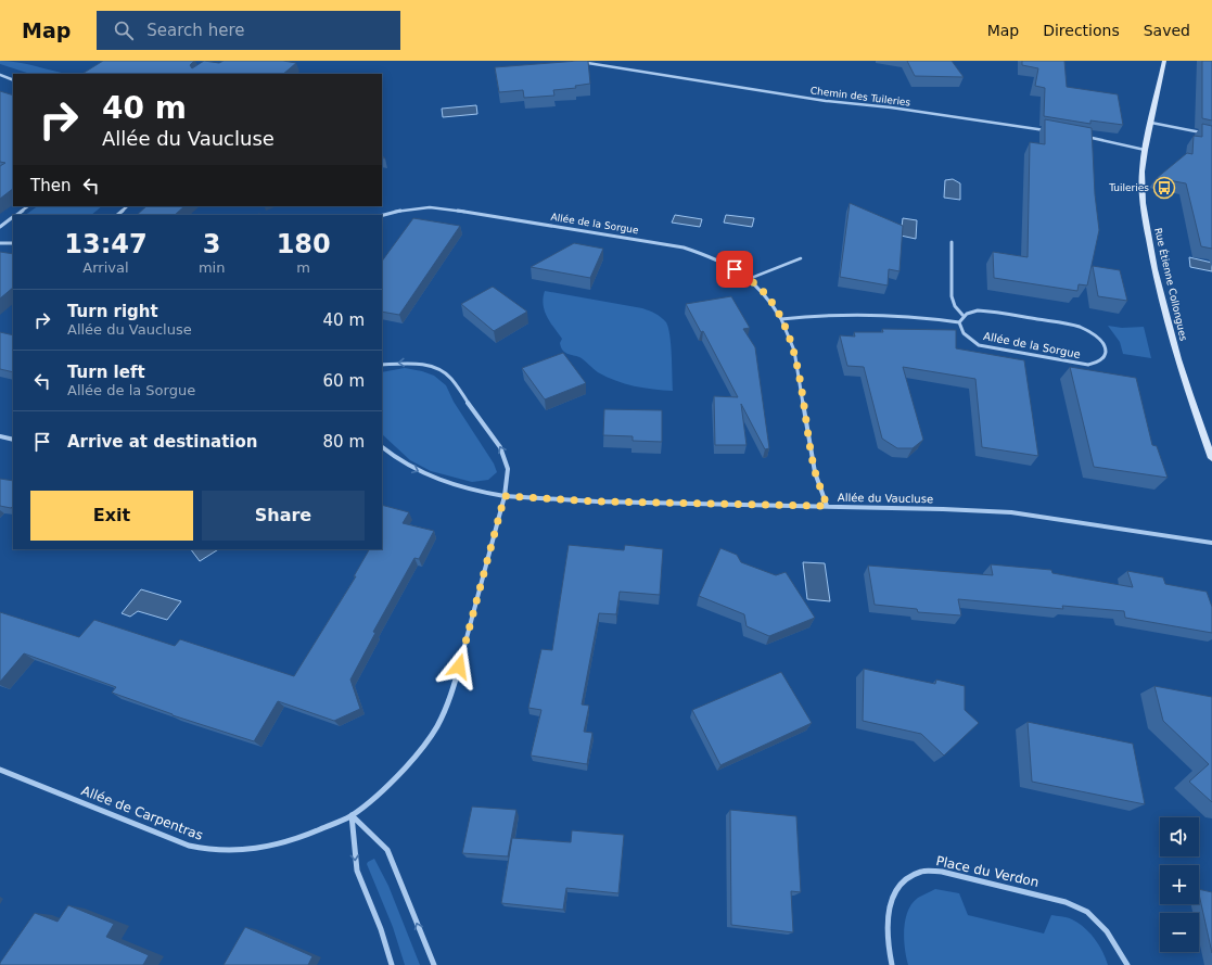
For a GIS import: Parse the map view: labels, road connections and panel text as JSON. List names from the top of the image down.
{
  "streets": {
    "main road": ["Rue Étienne Collongues"],
    "street": [
      "Chemin des Tuileries",
      "Allée de la Sorgue",
      "Allée du Vaucluse",
      "Allée de Carpentras",
      "Place du Verdon"
    ]
  },
  "crossings": [
    ["Allée de la Sorgue", "Allée du Vaucluse"],
    ["Allée du Vaucluse", "Allée de Carpentras"]
  ],
  "places": {
    "bus stop": ["Tuileries"]
  },
  "page": {
    "header": "Map",
    "search": "Search here",
    "nav": ["Map", "Directions", "Saved"],
    "turn": ["40 m", "Allée du Vaucluse"],
    "then": "Then",
    "eta": [
      "13:47",
      "Arrival",
      "3",
      "min",
      "180",
      "m"
    ],
    "list": [
      {
        "name": "Turn right",
        "note": "Allée du Vaucluse",
        "value": "40 m"
      },
      {
        "name": "Turn left",
        "note": "Allée de la Sorgue",
        "value": "60 m"
      },
      {
        "name": "Arrive at destination",
        "value": "80 m"
      }
    ],
    "buttons": ["Exit", "Share"],
    "map_buttons": ["+", "−"]
  }
}
